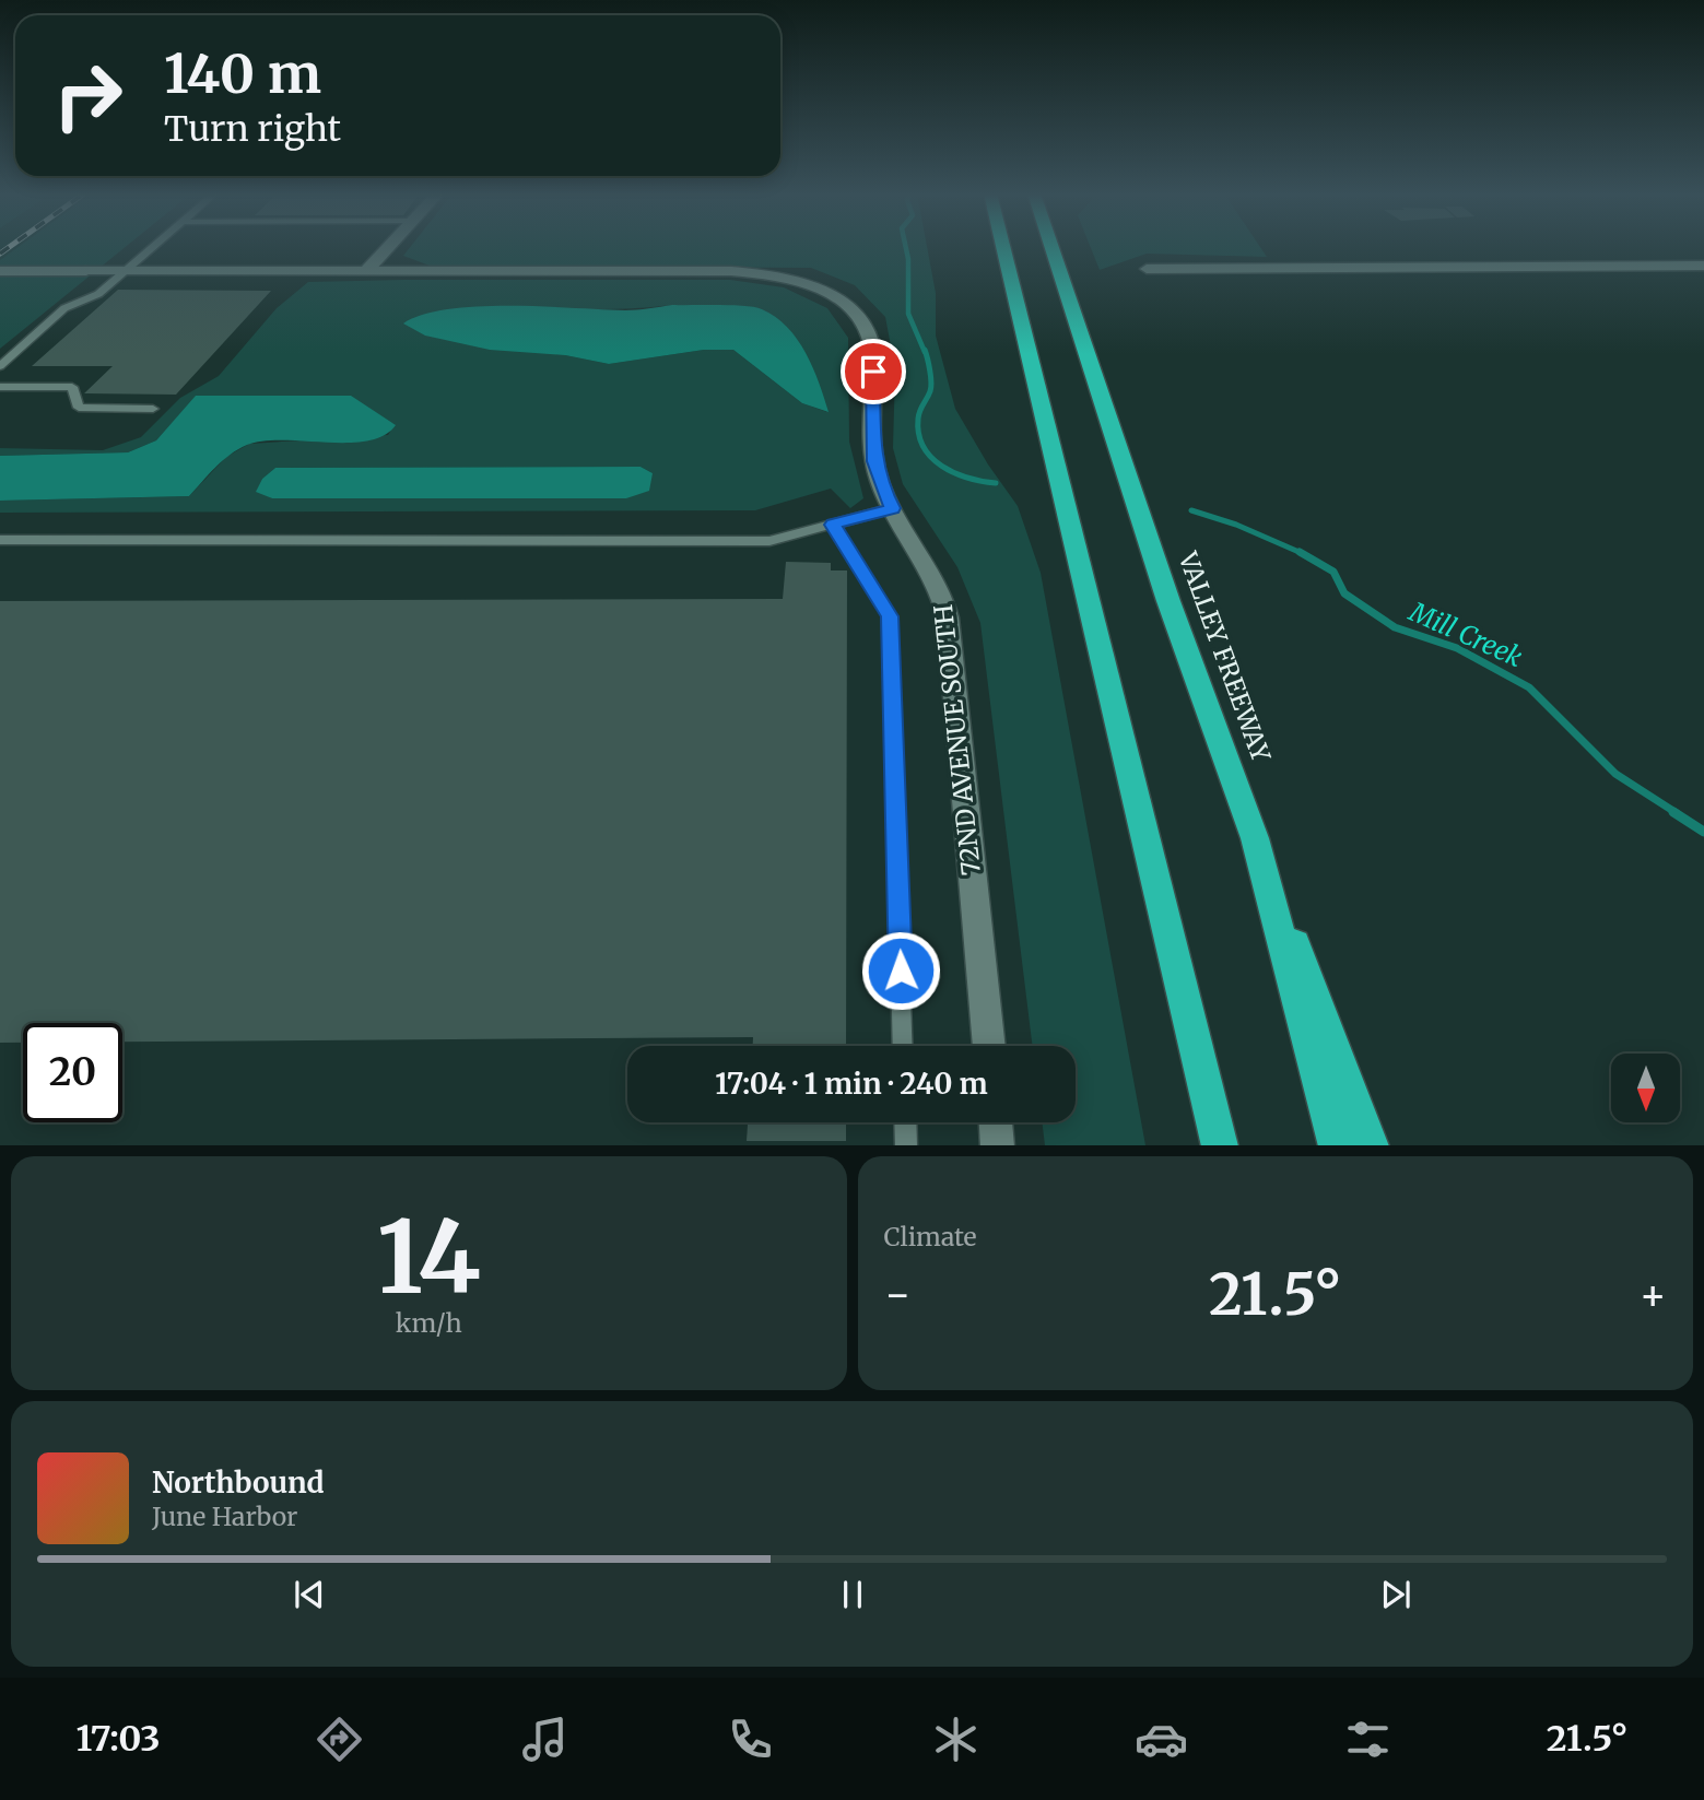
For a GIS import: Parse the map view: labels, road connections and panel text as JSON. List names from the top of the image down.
{
  "streets": {
    "highway": ["VALLEY FREEWAY"],
    "street": ["72ND AVENUE SOUTH"]
  },
  "water": ["Mill Creek"],
  "north": "bottom",
  "page": {
    "turn": ["140 m", "Turn right"],
    "limit": "20",
    "trip": "17:04 · 1 min · 240 m",
    "tile": [
      ["14", "km/h"],
      "Climate"
    ],
    "heat": ["−", "21.5°", "+"],
    "song": ["Northbound", "June Harbor"],
    "tabs": ["17:03", "21.5°"]
  }
}
